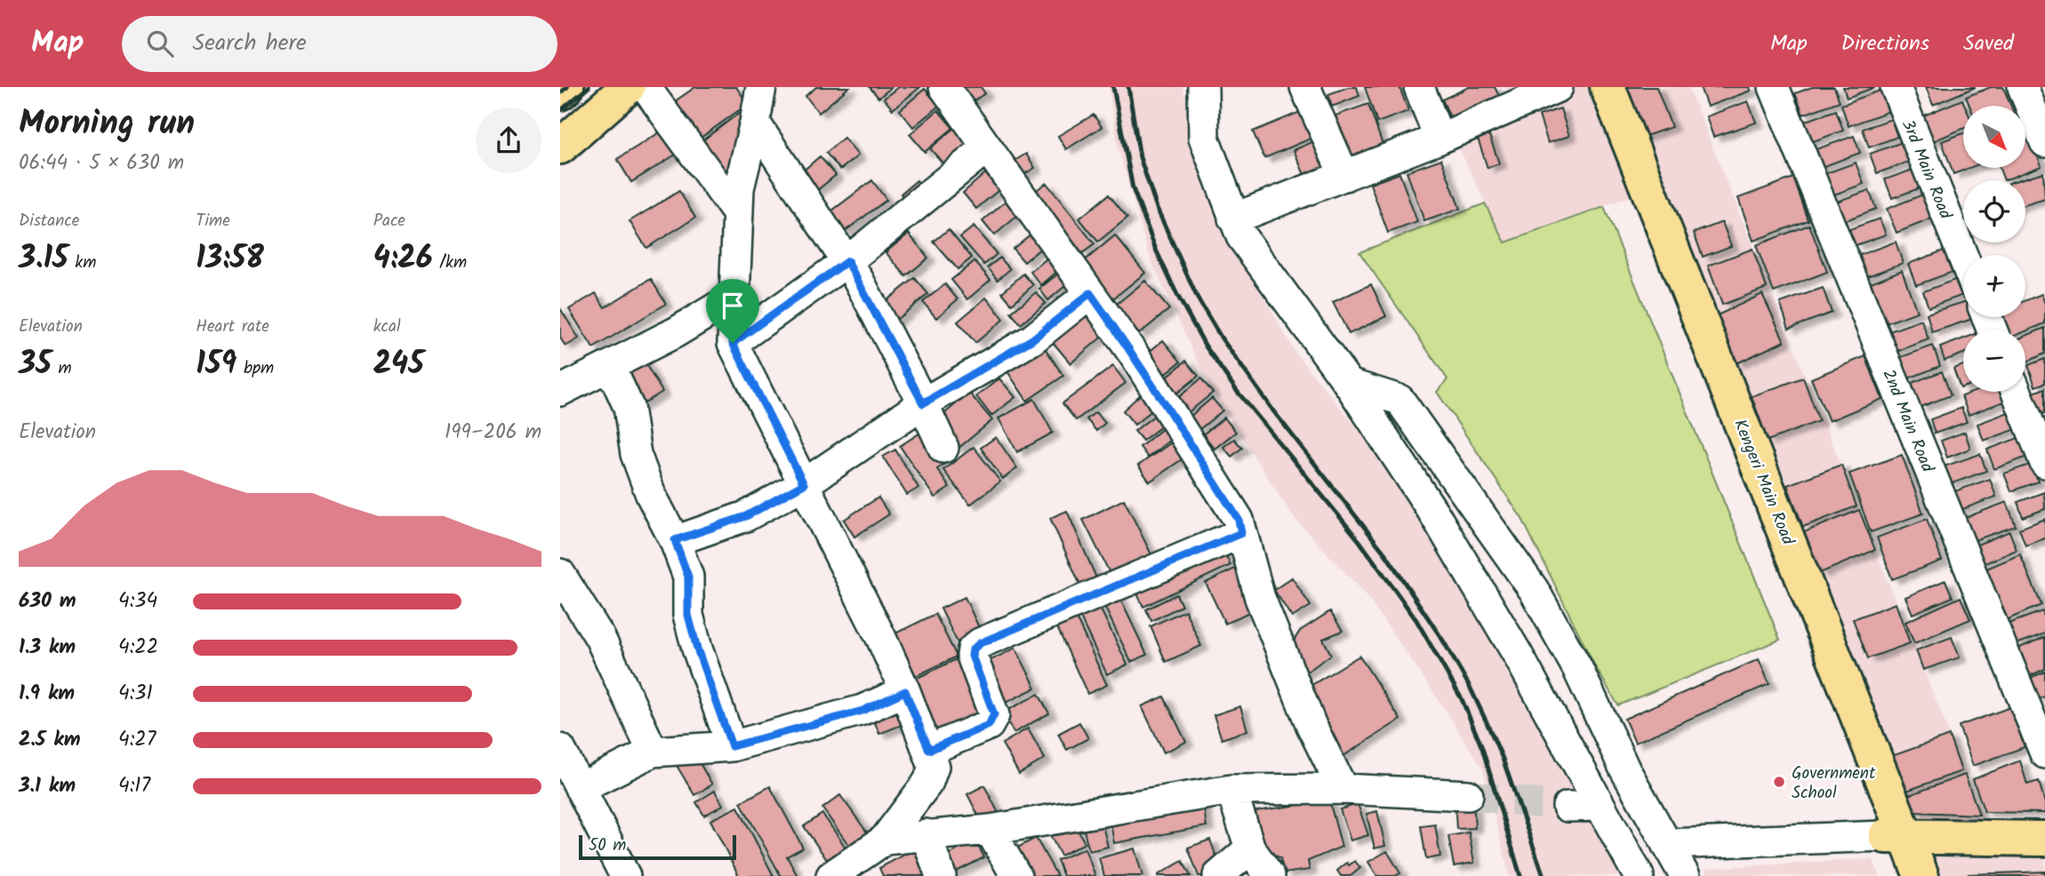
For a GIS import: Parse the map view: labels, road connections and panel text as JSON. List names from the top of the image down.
{
  "streets": {
    "main road": ["Kengeri Main Road"],
    "street": ["3rd Main Road", "2nd Main Road"]
  },
  "places": ["Government School"],
  "scale_bar": "50 m",
  "north": "bottom right",
  "page": {
    "header": "Map",
    "search": "Search here",
    "nav": ["Map", "Directions", "Saved"],
    "heading": ["Morning run", "06:44 · 5 × 630 m"],
    "map_buttons": ["+", "−"],
    "stats": [
      ["Distance", "3.15 km"],
      ["Time", "13:58"],
      ["Pace", "4:26 /km"],
      ["Elevation", "35 m"],
      ["Heart rate", "159 bpm"],
      ["kcal", "245"]
    ],
    "chart": ["Elevation", "199–206 m"],
    "list": [
      {
        "name": "630 m",
        "note": "4:34"
      },
      {
        "name": "1.3 km",
        "note": "4:22"
      },
      {
        "name": "1.9 km",
        "note": "4:31"
      },
      {
        "name": "2.5 km",
        "note": "4:27"
      },
      {
        "name": "3.1 km",
        "note": "4:17"
      }
    ],
    "scale": "50 m"
  }
}
